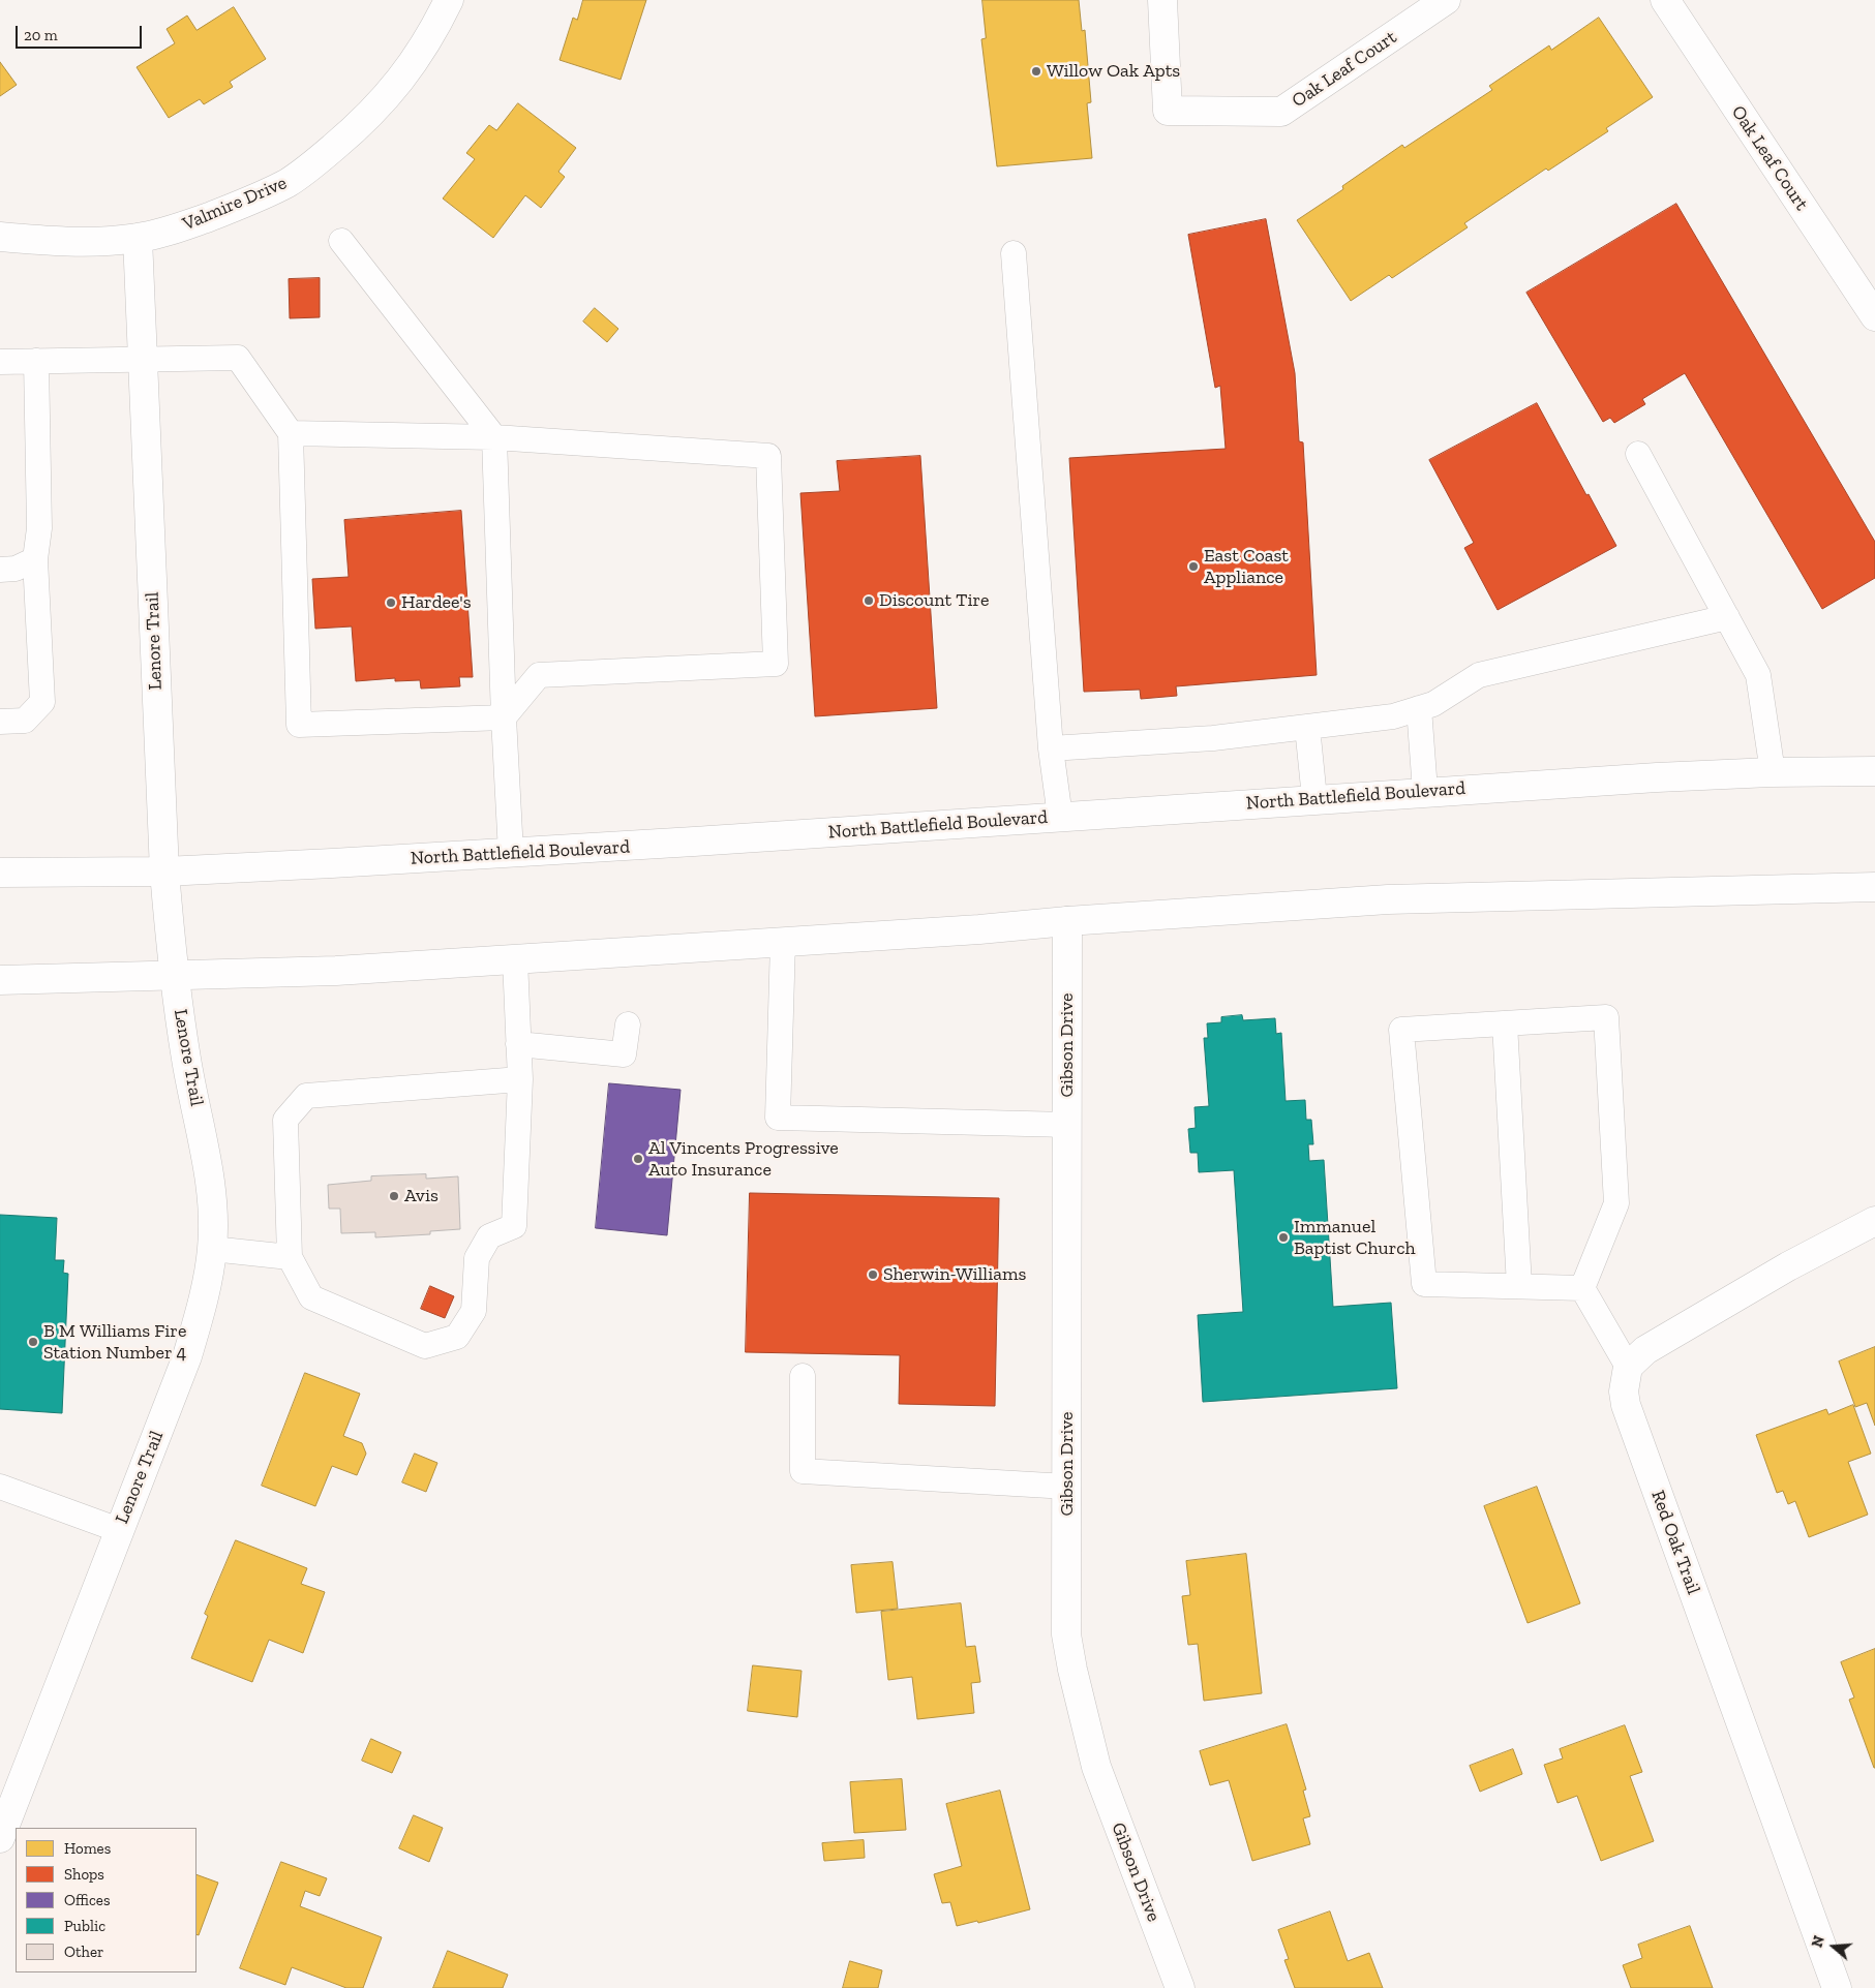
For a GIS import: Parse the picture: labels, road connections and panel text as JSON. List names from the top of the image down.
{
  "streets": {
    "street": [
      "Oak Leaf Court",
      "Valmire Drive",
      "Lenore Trail",
      "North Battlefield Boulevard",
      "Gibson Drive",
      "Red Oak Trail"
    ]
  },
  "crossings": [
    ["Valmire Drive", "Lenore Trail"],
    ["Lenore Trail", "North Battlefield Boulevard"]
  ],
  "places": [
    "Willow Oak Apts",
    "East Coast Appliance",
    "Discount Tire",
    "Hardee's",
    "Al Vincents Progressive Auto Insurance",
    "Avis",
    "Immanuel Baptist Church",
    "Sherwin-Williams",
    "B M Williams Fire Station Number 4"
  ],
  "legend": [
    "Homes",
    "Shops",
    "Offices",
    "Public",
    "Other"
  ],
  "scale_bar": "20 m",
  "north": "left"
}
